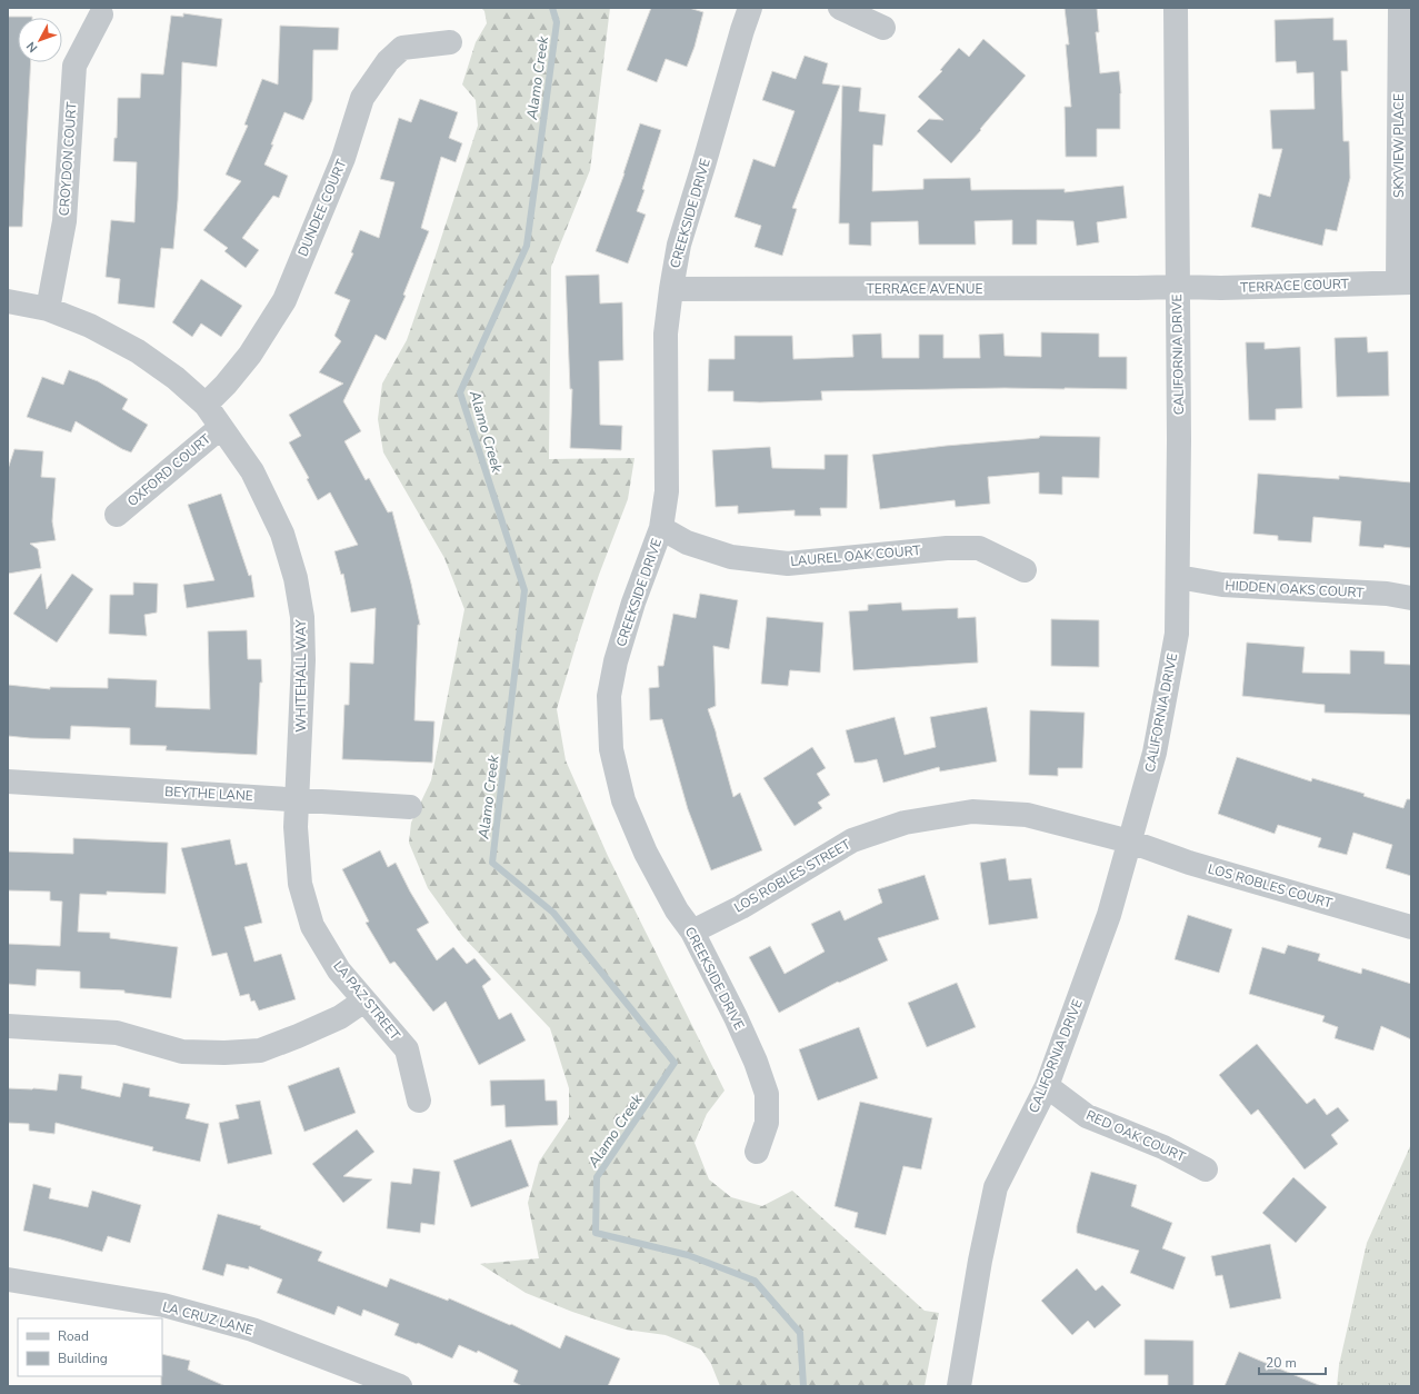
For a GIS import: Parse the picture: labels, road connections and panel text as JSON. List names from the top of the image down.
{
  "streets": {
    "street": [
      "SKYVIEW PLACE",
      "CROYDON COURT",
      "DUNDEE COURT",
      "CREEKSIDE DRIVE",
      "TERRACE COURT",
      "TERRACE AVENUE",
      "CALIFORNIA DRIVE",
      "OXFORD COURT",
      "LAUREL OAK COURT",
      "HIDDEN OAKS COURT",
      "WHITEHALL WAY",
      "BEYTHE LANE",
      "LOS ROBLES STREET",
      "LOS ROBLES COURT",
      "LA PAZ STREET",
      "RED OAK COURT",
      "LA CRUZ LANE"
    ]
  },
  "crossings": [
    ["SKYVIEW PLACE", "TERRACE COURT"],
    ["CROYDON COURT", "WHITEHALL WAY"],
    ["DUNDEE COURT", "WHITEHALL WAY"],
    ["CREEKSIDE DRIVE", "TERRACE AVENUE"],
    ["CREEKSIDE DRIVE", "LAUREL OAK COURT"],
    ["CREEKSIDE DRIVE", "LOS ROBLES STREET"],
    ["TERRACE COURT", "TERRACE AVENUE"],
    ["TERRACE COURT", "CALIFORNIA DRIVE"],
    ["TERRACE AVENUE", "CALIFORNIA DRIVE"],
    ["CALIFORNIA DRIVE", "HIDDEN OAKS COURT"],
    ["CALIFORNIA DRIVE", "LOS ROBLES STREET"],
    ["CALIFORNIA DRIVE", "LOS ROBLES COURT"],
    ["CALIFORNIA DRIVE", "RED OAK COURT"],
    ["OXFORD COURT", "WHITEHALL WAY"],
    ["WHITEHALL WAY", "BEYTHE LANE"],
    ["WHITEHALL WAY", "LA PAZ STREET"],
    ["BEYTHE LANE", "LA PAZ STREET"],
    ["LOS ROBLES STREET", "LOS ROBLES COURT"]
  ],
  "water": ["Alamo Creek"],
  "legend": ["Road", "Building"],
  "scale_bar": "20 m",
  "north": "bottom left"
}
